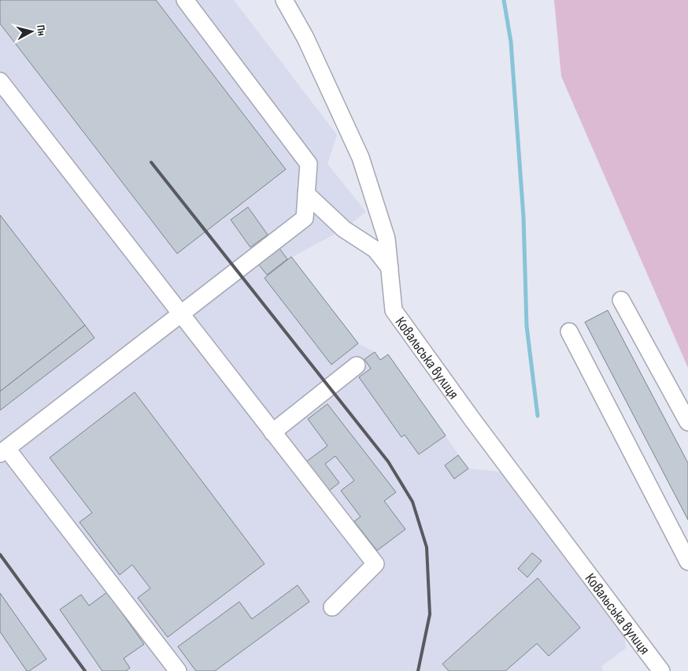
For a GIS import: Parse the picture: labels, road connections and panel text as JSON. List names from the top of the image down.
{
  "streets": {
    "street": ["Ковальська вулиця"]
  },
  "north": "right"
}
